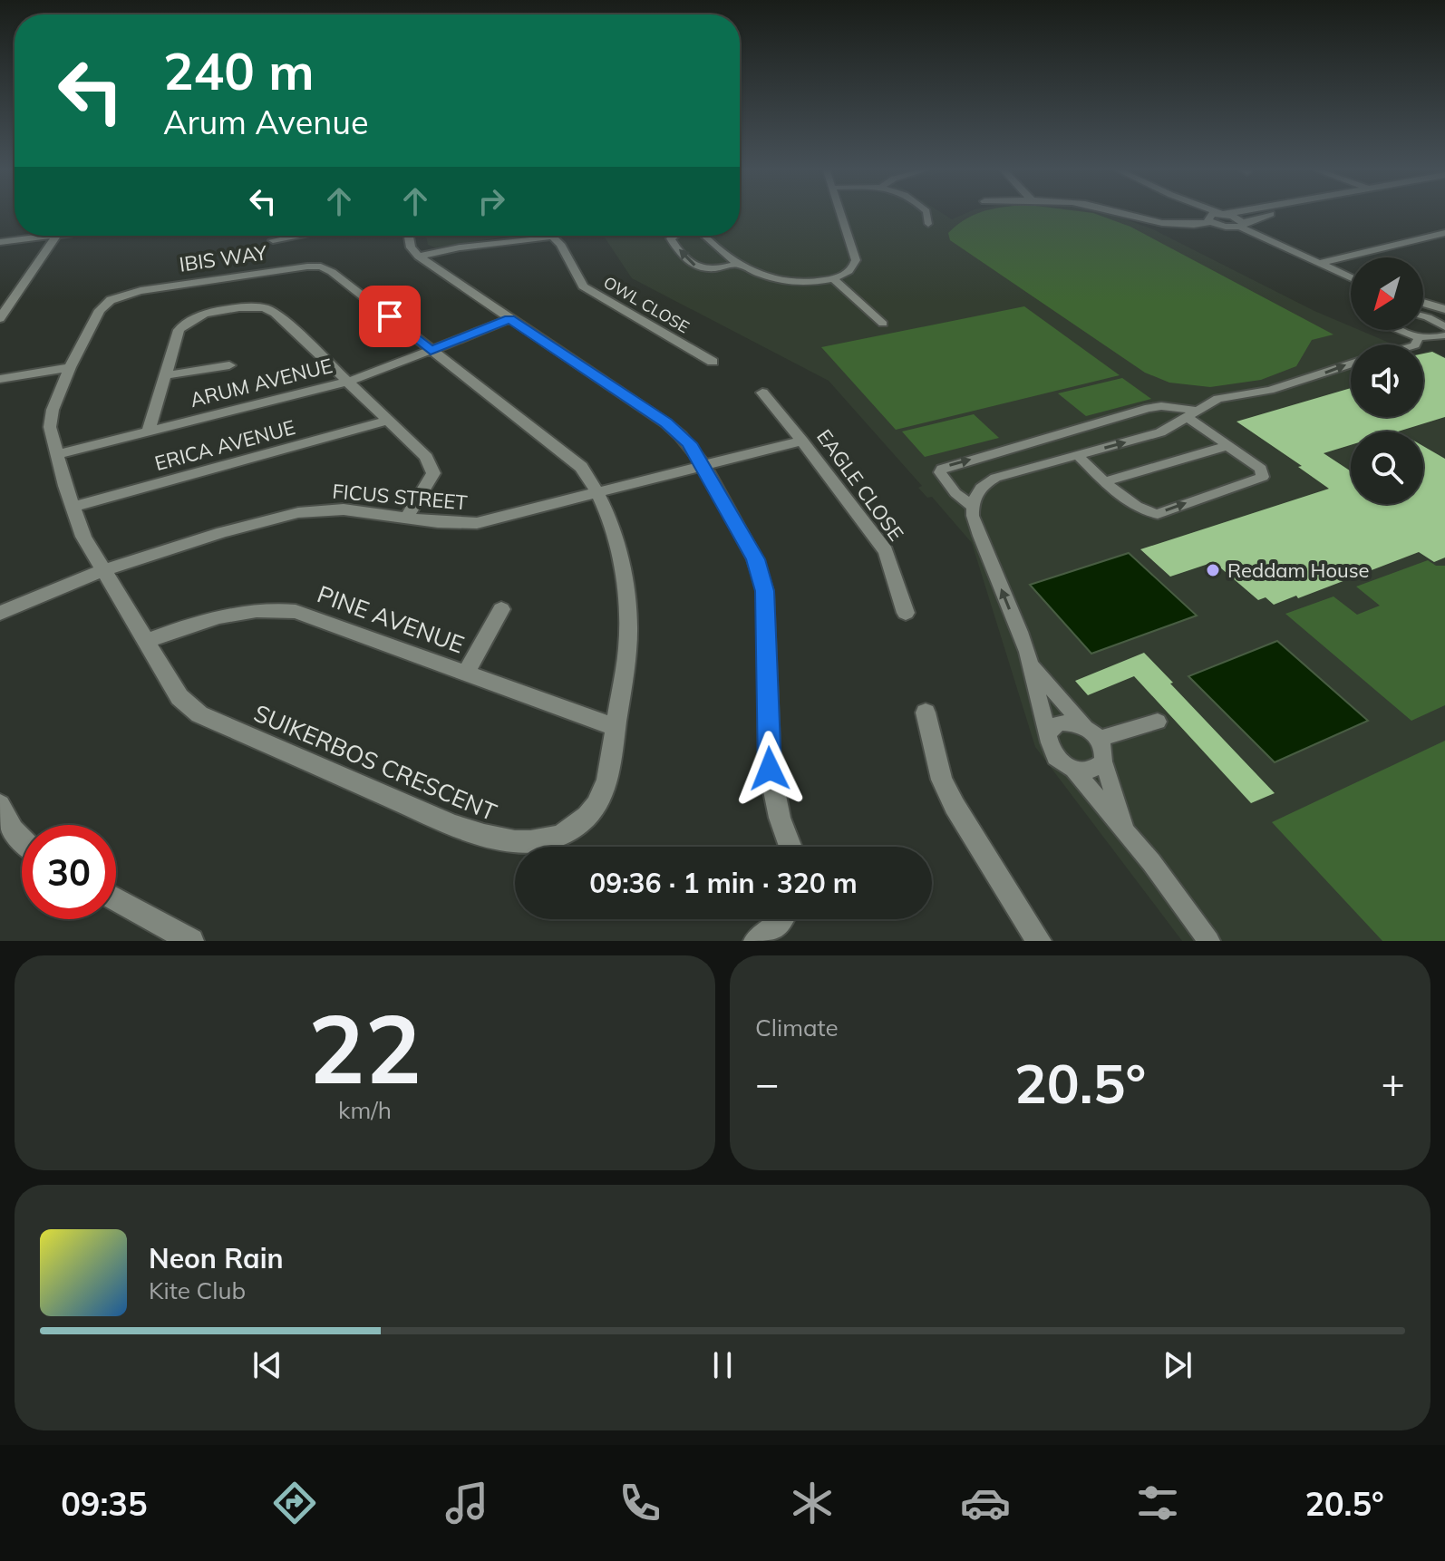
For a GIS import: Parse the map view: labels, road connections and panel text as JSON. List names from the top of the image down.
{
  "streets": {
    "street": [
      "IBIS WAY",
      "OWL CLOSE",
      "ARUM AVENUE",
      "ERICA AVENUE",
      "EAGLE CLOSE",
      "FICUS STREET",
      "PINE AVENUE",
      "SUIKERBOS CRESCENT"
    ]
  },
  "crossings": [
    ["IBIS WAY", "ARUM AVENUE"],
    ["IBIS WAY", "ERICA AVENUE"],
    ["IBIS WAY", "FICUS STREET"],
    ["IBIS WAY", "SUIKERBOS CRESCENT"],
    ["EAGLE CLOSE", "FICUS STREET"],
    ["FICUS STREET", "SUIKERBOS CRESCENT"],
    ["PINE AVENUE", "SUIKERBOS CRESCENT"]
  ],
  "places": ["Reddam House"],
  "north": "bottom left",
  "page": {
    "turn": ["240 m", "Arum Avenue"],
    "limit": "30",
    "trip": "09:36 · 1 min · 320 m",
    "tile": [
      ["22", "km/h"],
      "Climate"
    ],
    "heat": ["−", "20.5°", "+"],
    "song": ["Neon Rain", "Kite Club"],
    "tabs": ["09:35", "20.5°"]
  }
}
